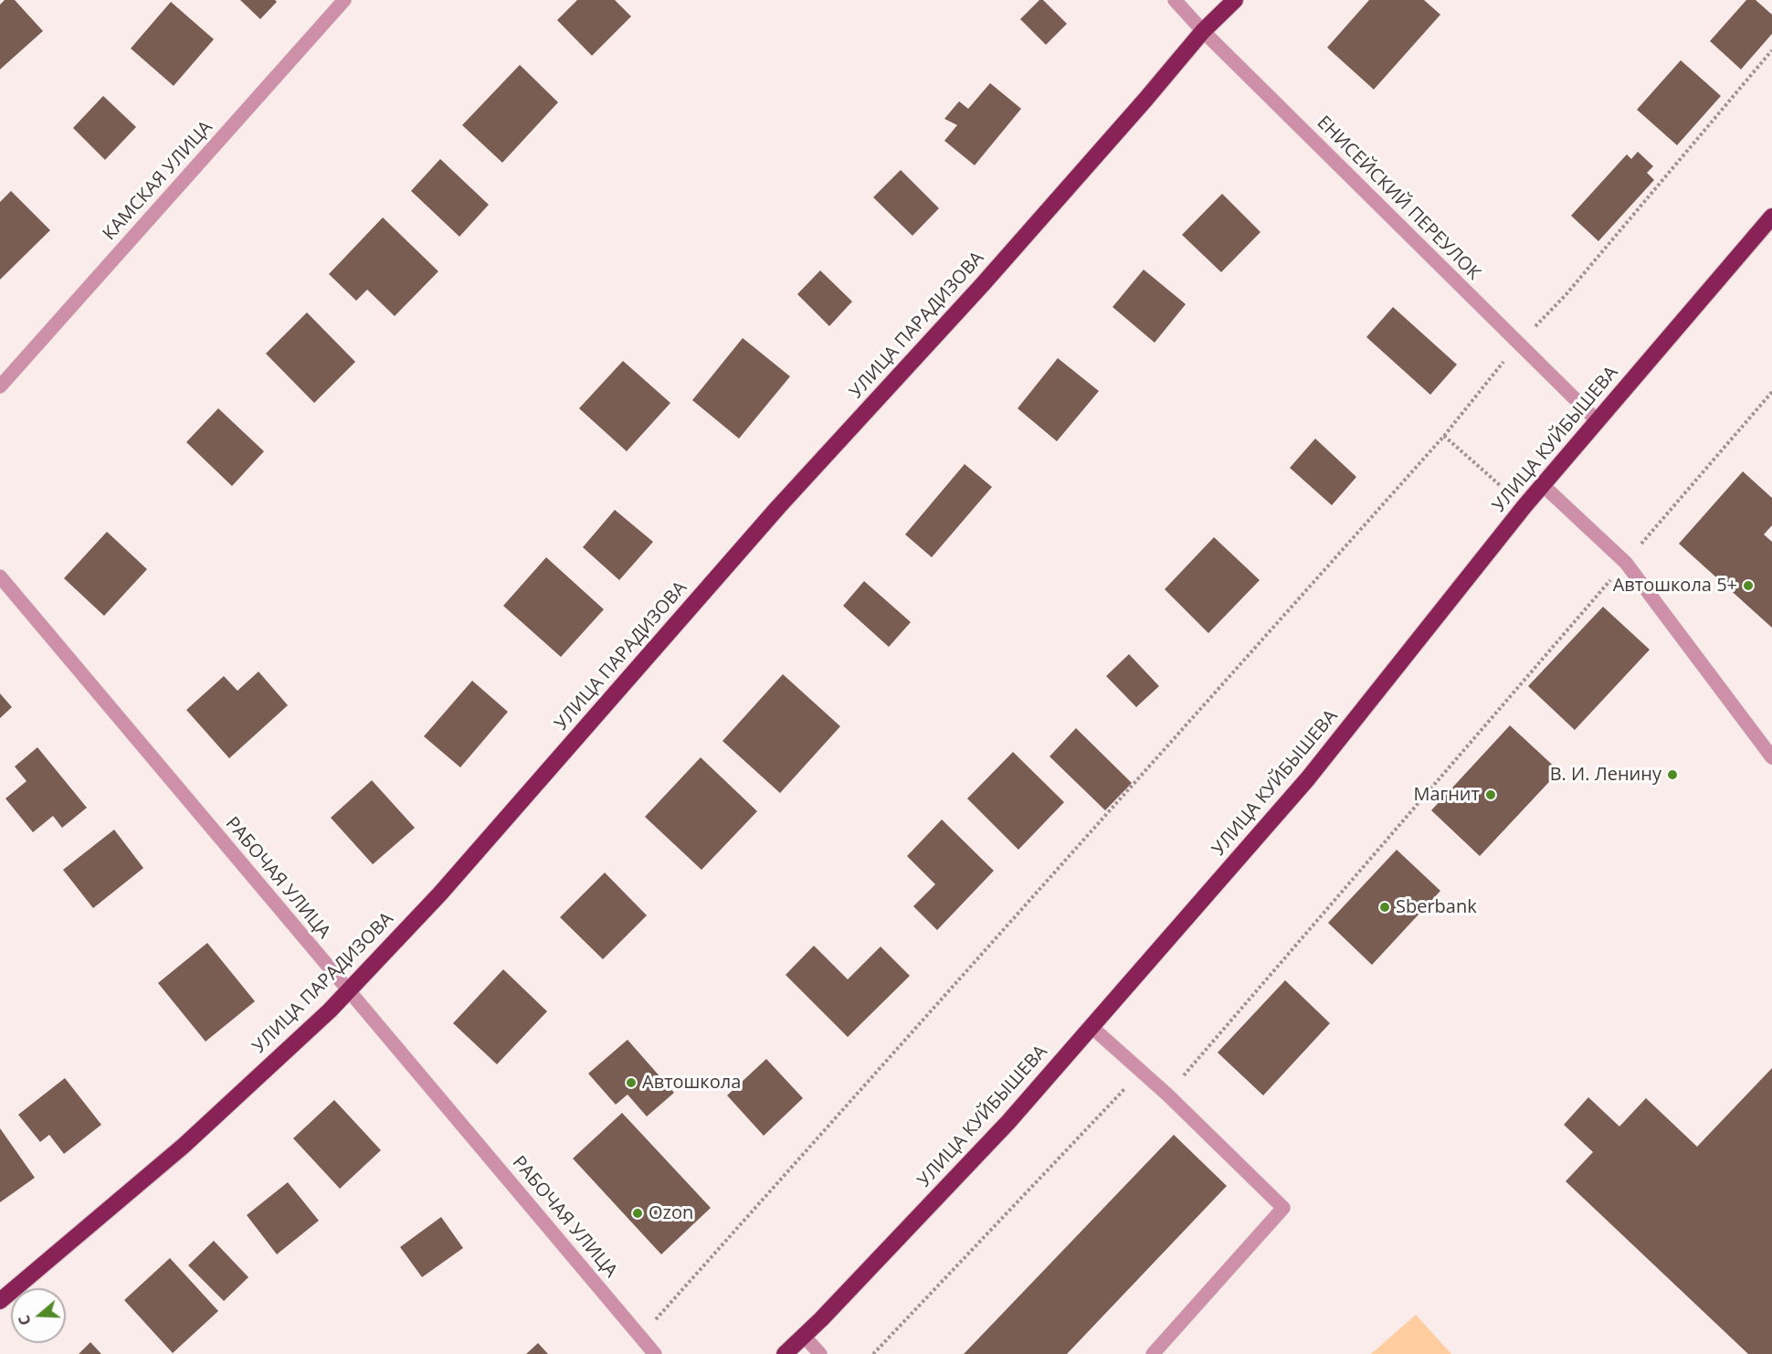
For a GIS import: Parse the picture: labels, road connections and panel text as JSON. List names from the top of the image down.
{
  "streets": {
    "highway": ["УЛИЦА ПАРАДИЗОВА", "УЛИЦА КУЙБЫШЕВА"],
    "street": ["КАМСКАЯ УЛИЦА", "ЕНИСЕЙСКИЙ ПЕРЕУЛОК", "РАБОЧАЯ УЛИЦА"]
  },
  "crossings": [
    ["ЕНИСЕЙСКИЙ ПЕРЕУЛОК", "УЛИЦА ПАРАДИЗОВА"],
    ["ЕНИСЕЙСКИЙ ПЕРЕУЛОК", "УЛИЦА КУЙБЫШЕВА"],
    ["УЛИЦА ПАРАДИЗОВА", "РАБОЧАЯ УЛИЦА"]
  ],
  "places": [
    "Автошкола 5+",
    "В. И. Ленину",
    "Магнит",
    "Sberbank",
    "Автошкола",
    "Ozon"
  ],
  "north": "left"
}
